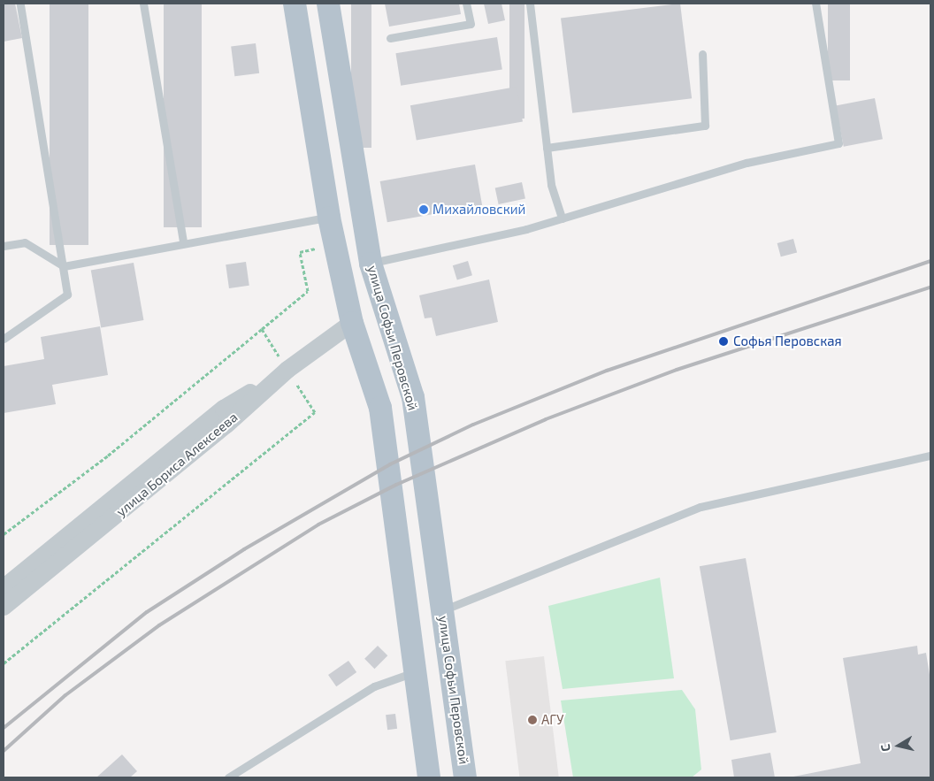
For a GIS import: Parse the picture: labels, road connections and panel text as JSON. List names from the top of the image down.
{
  "streets": {
    "main road": ["улица Софьи Перовской"],
    "street": ["улица Бориса Алексеева"]
  },
  "places": ["Михайловский", "Софья Перовская", "АГУ"],
  "north": "left"
}
